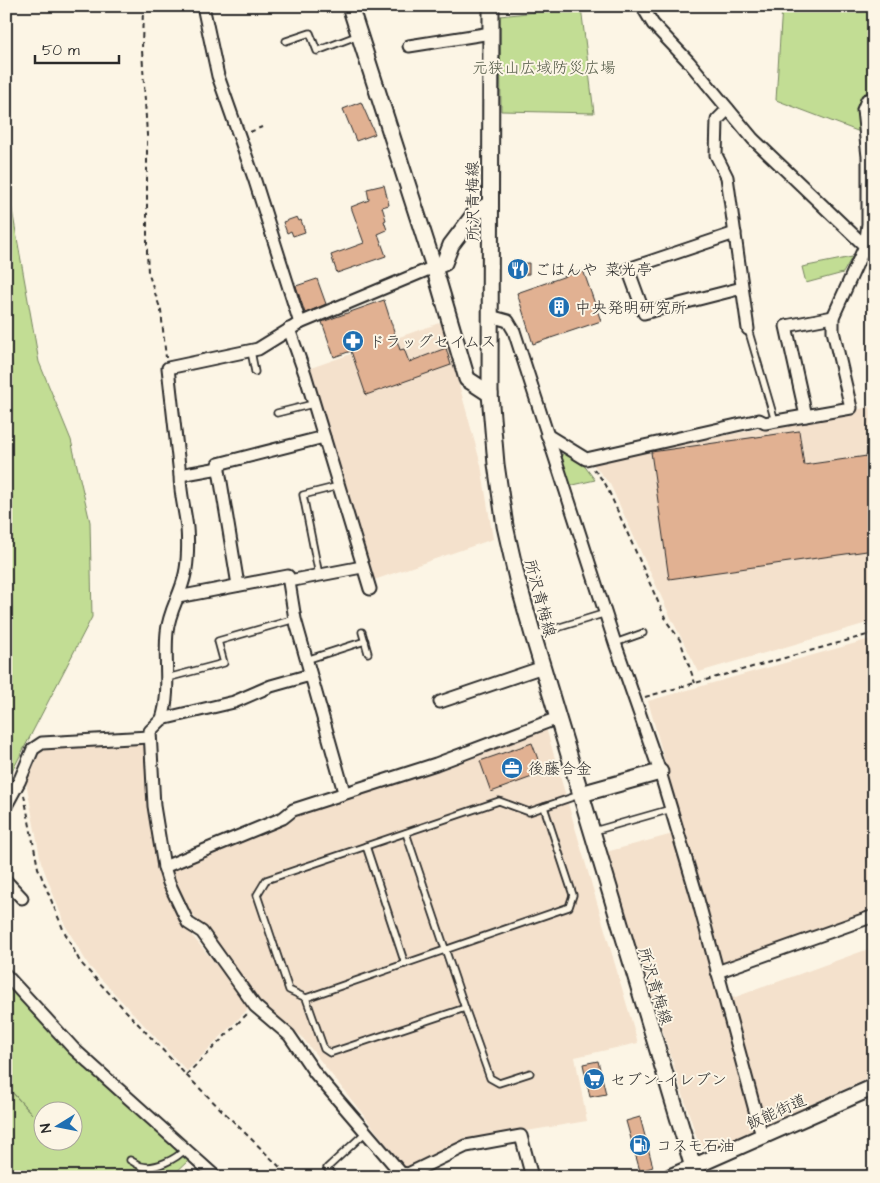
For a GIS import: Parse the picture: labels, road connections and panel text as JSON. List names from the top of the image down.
{
  "streets": {
    "main road": ["所沢青梅線", "飯能街道"]
  },
  "crossings": [
    ["所沢青梅線", "飯能街道"]
  ],
  "parks": ["元狭山広域防災広場"],
  "places": {
    "restaurant": ["ごはんや 菜光亭"],
    "building": ["中央発明研究所"],
    "pharmacy": ["ドラッグセイムス"],
    "office": ["後藤合金"],
    "supermarket": ["セブン-イレブン"],
    "fuel station": ["コスモ石油"]
  },
  "scale_bar": "50 m",
  "north": "left"
}
